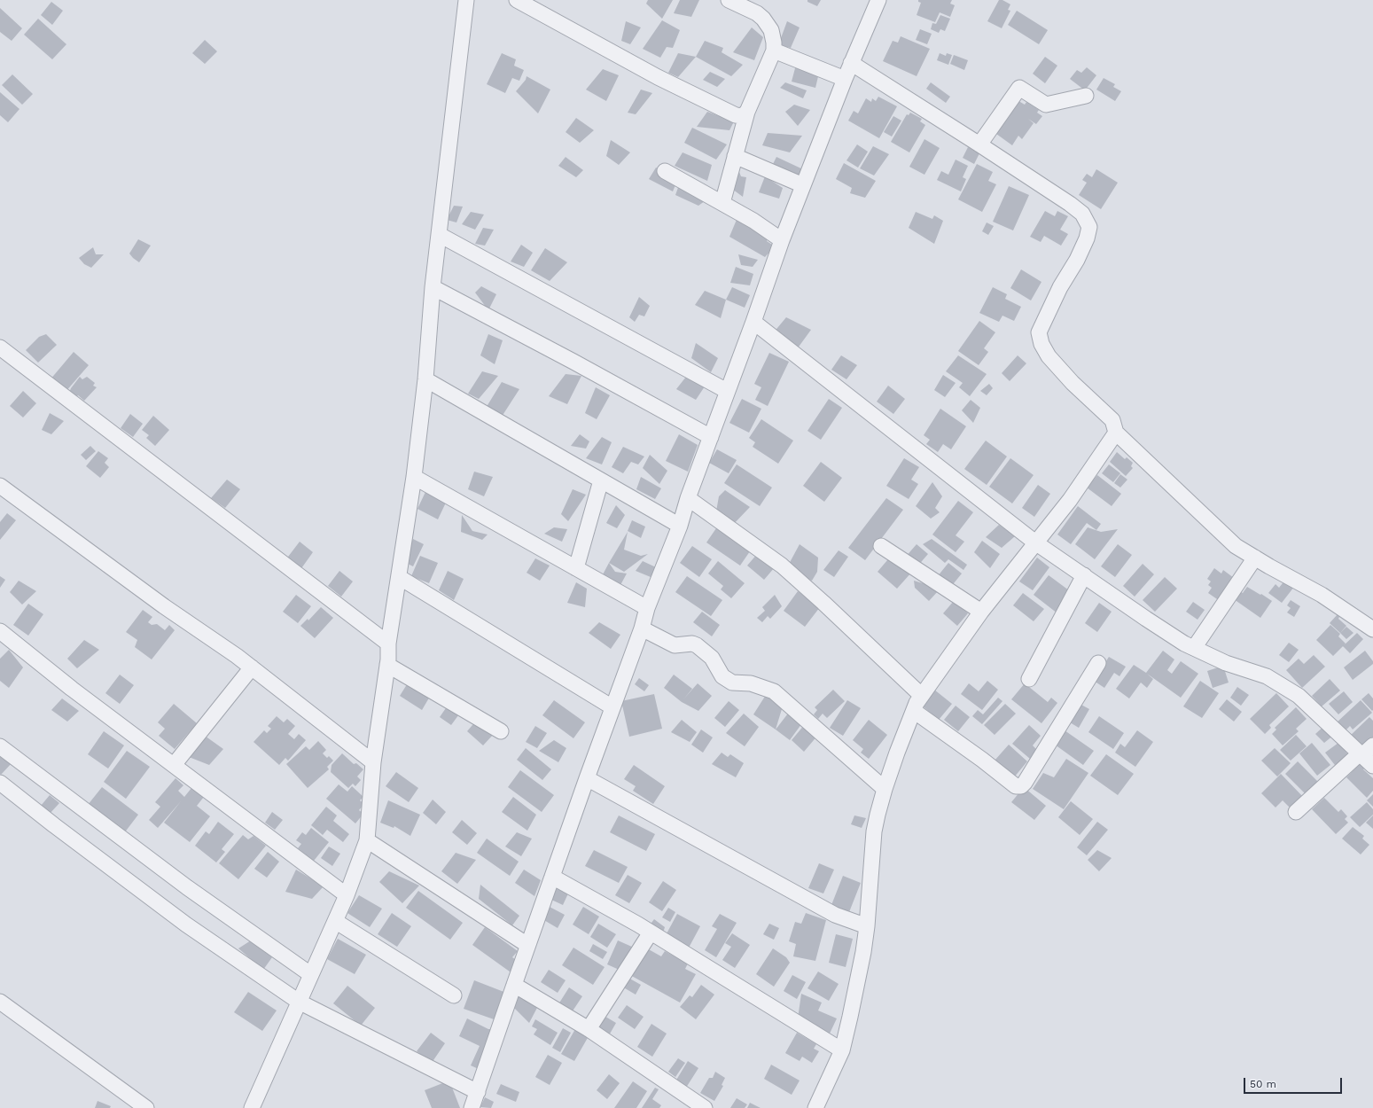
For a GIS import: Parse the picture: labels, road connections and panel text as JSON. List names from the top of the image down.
{
  "scale_bar": "50 m"
}
